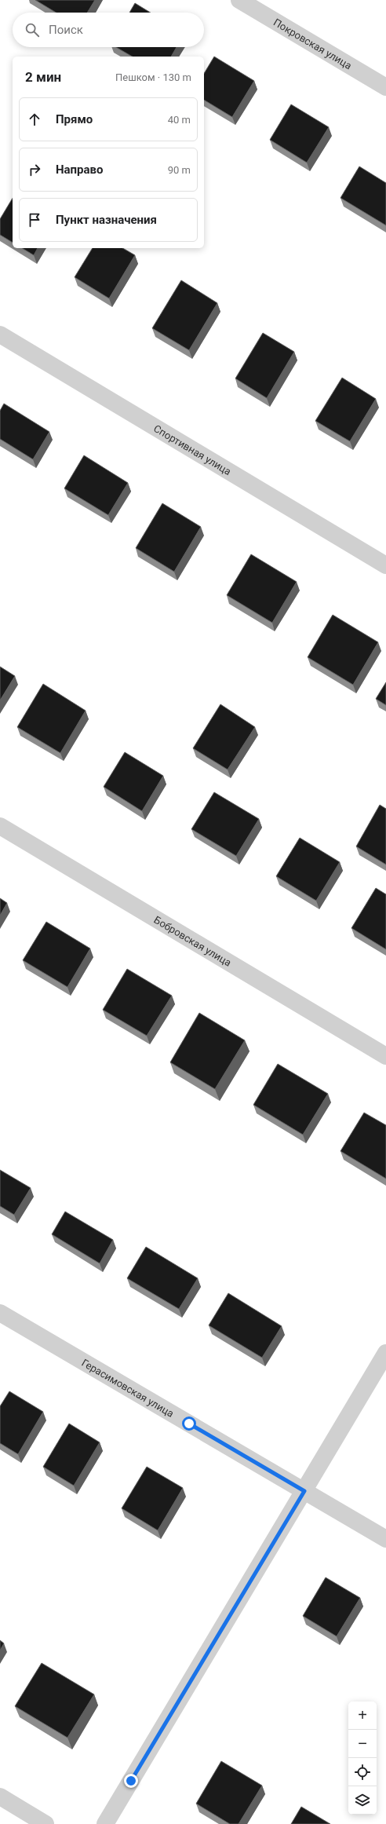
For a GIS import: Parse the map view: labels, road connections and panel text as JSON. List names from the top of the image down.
{
  "streets": {
    "street": [
      "Покровская улица",
      "Спортивная улица",
      "Бобровская улица",
      "Герасимовская улица"
    ]
  },
  "page": {
    "search": "Поиск",
    "heading": ["2 мин", "Пешком · 130 m"],
    "list": [
      ["Прямо", "40 m"],
      ["Направо", "90 m"],
      "Пункт назначения"
    ],
    "map_buttons": ["+", "−"]
  }
}
